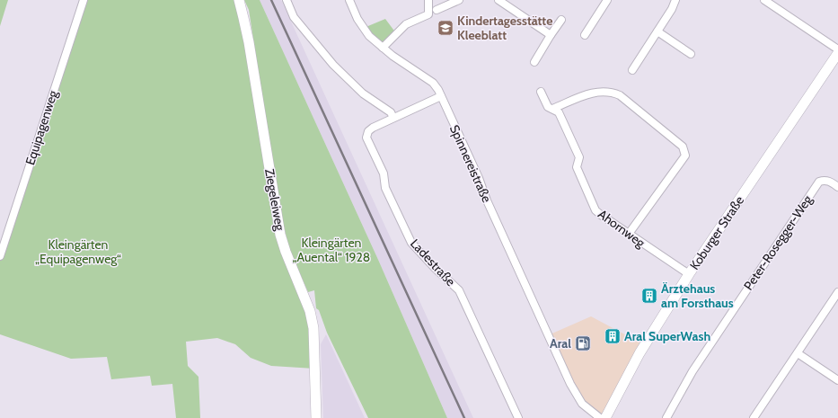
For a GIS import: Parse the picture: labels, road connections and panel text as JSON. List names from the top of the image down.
{
  "streets": {
    "main road": ["Ziegeleiweg", "Koburger Straße"],
    "street": [
      "Equipagenweg",
      "Spinnereistraße",
      "Ahornweg",
      "Peter-Rosegger-Weg",
      "Ladestraße"
    ]
  },
  "crossings": [
    ["Ahornweg", "Koburger Straße"]
  ],
  "parks": ["Kleingärten „Auental“ 1928", "Kleingärten „Equipagenweg“"],
  "places": {
    "school or university": ["Kindertagesstätte Kleeblatt"],
    "building": ["Ärztehaus am Forsthaus", "Aral SuperWash"],
    "fuel station": ["Aral"]
  }
}
